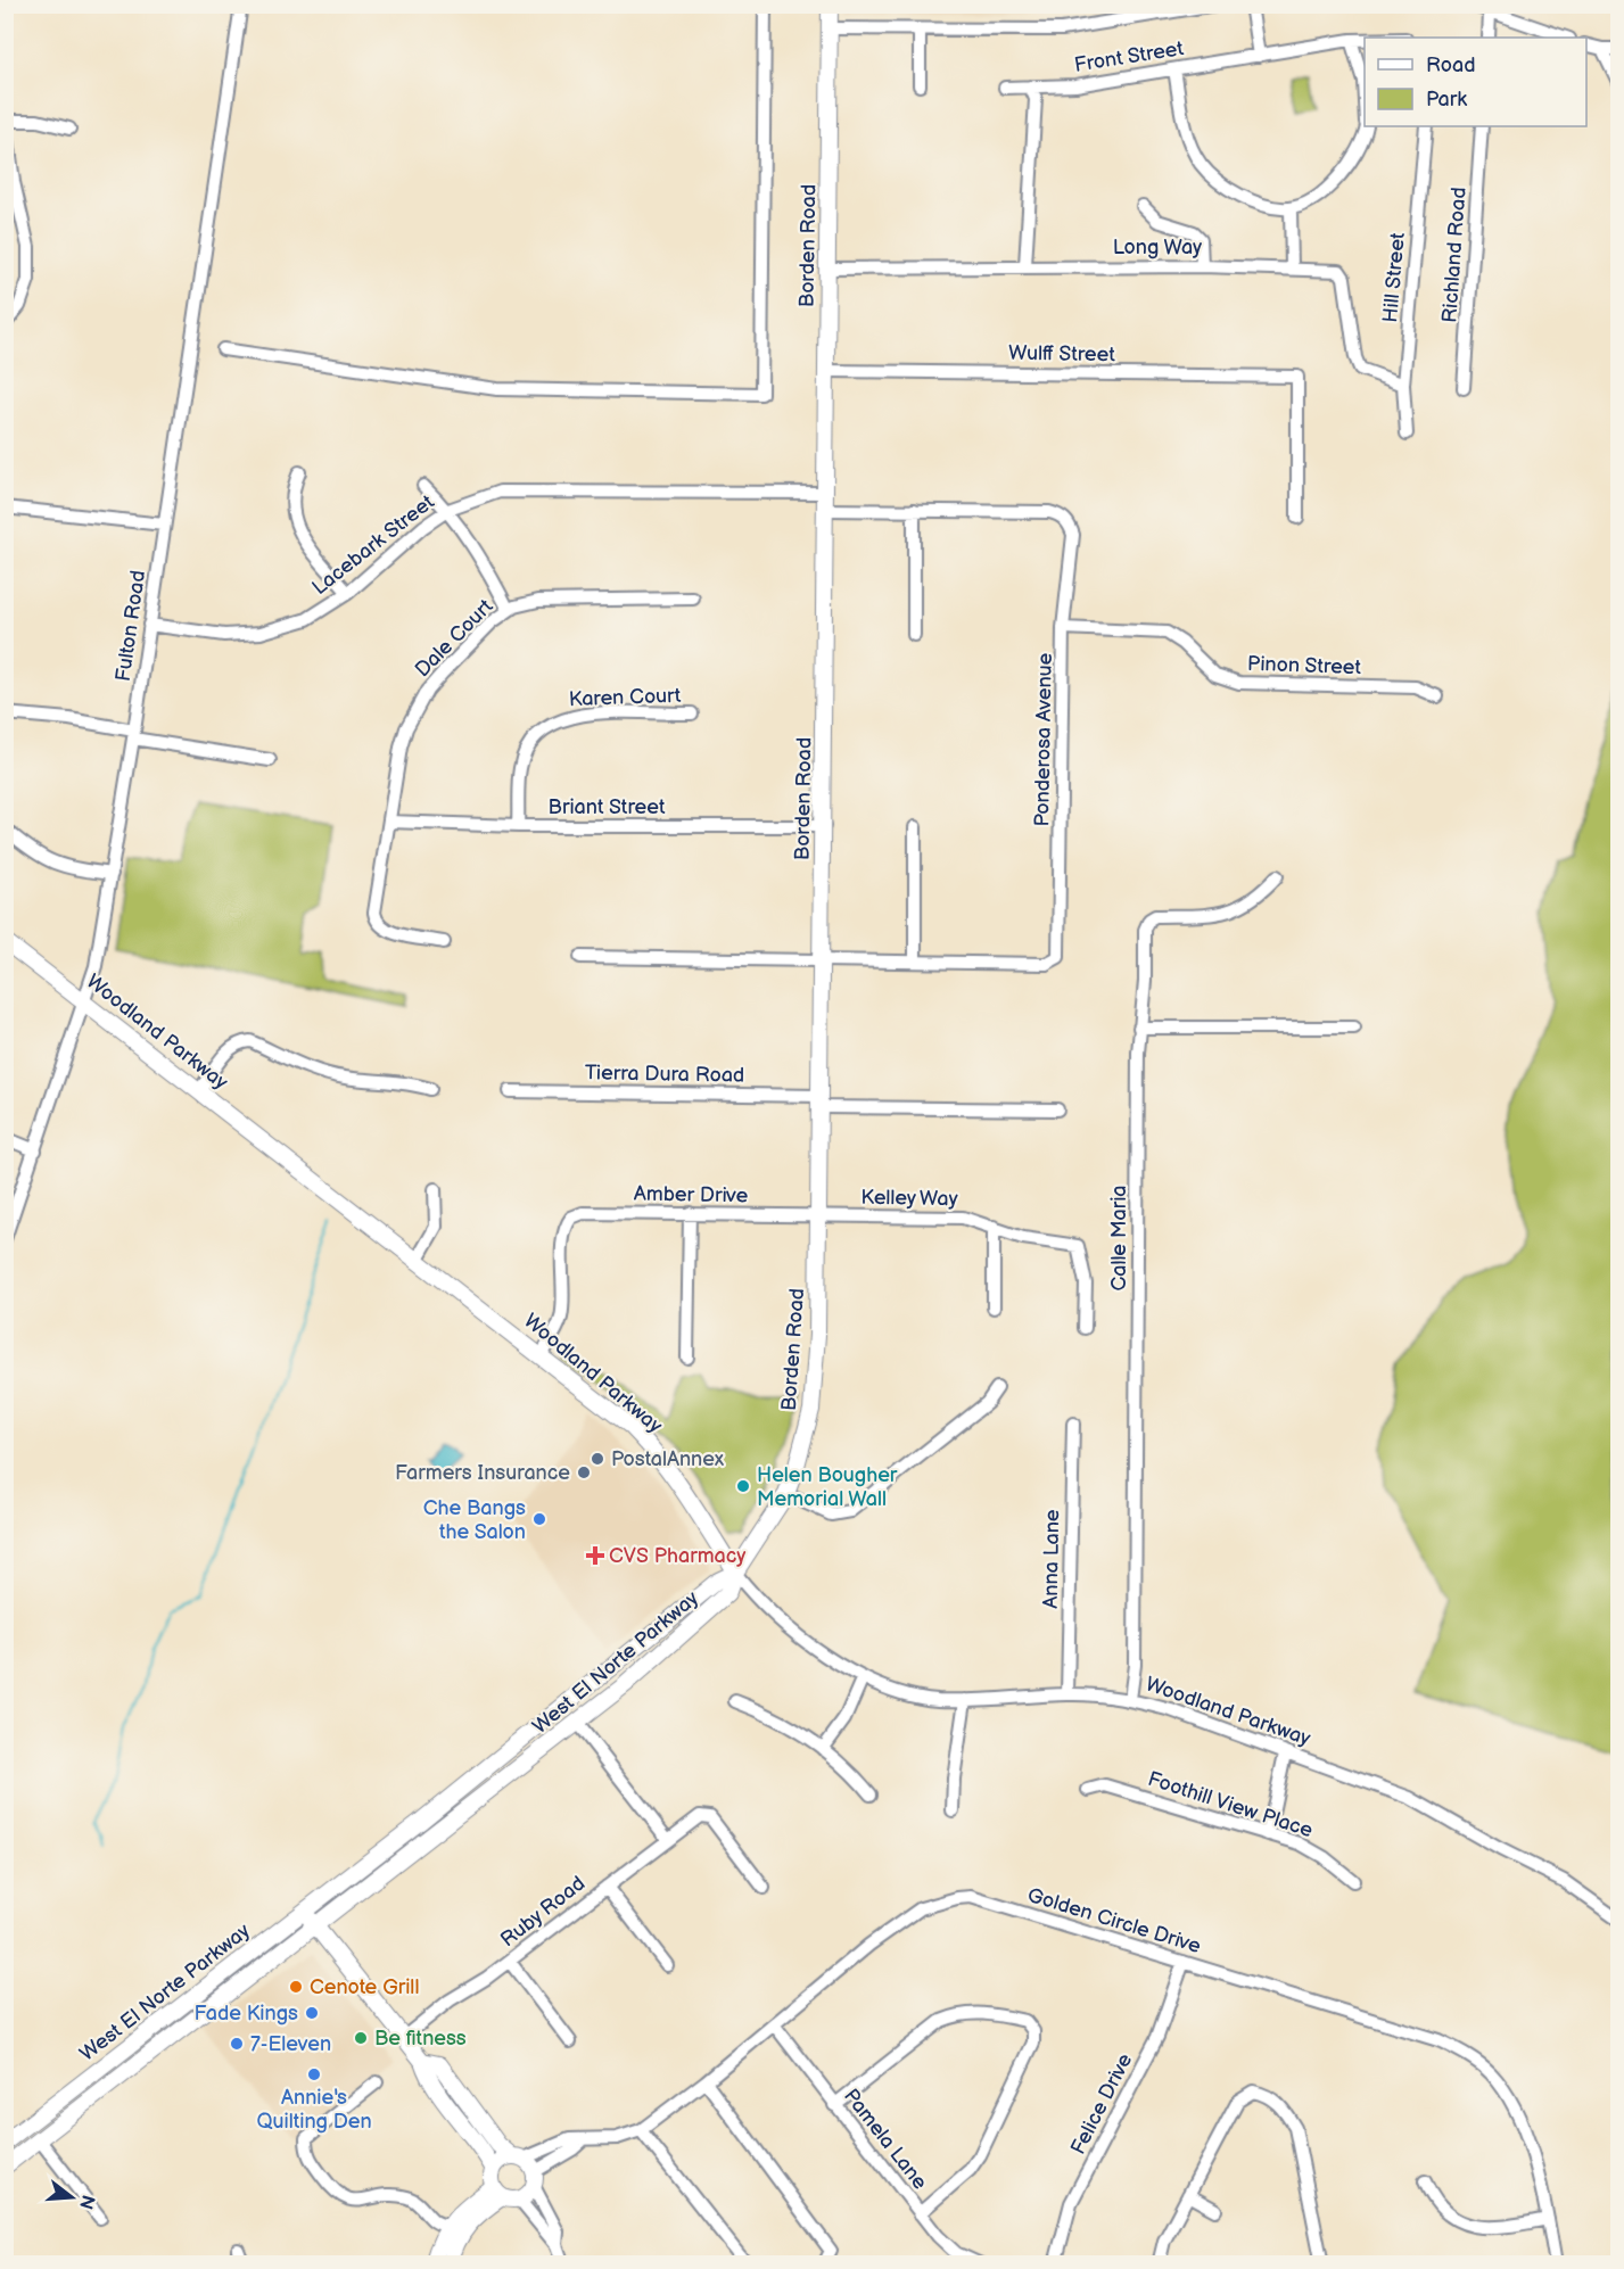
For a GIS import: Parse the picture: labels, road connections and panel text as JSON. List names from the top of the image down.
{
  "streets": {
    "main road": ["Borden Road", "Woodland Parkway", "West El Norte Parkway"],
    "street": [
      "Front Street",
      "Long Way",
      "Richland Road",
      "Hill Street",
      "Wulff Street",
      "Lacebark Street",
      "Fulton Road",
      "Dale Court",
      "Pinon Street",
      "Karen Court",
      "Ponderosa Avenue",
      "Briant Street",
      "Tierra Dura Road",
      "Amber Drive",
      "Kelley Way",
      "Calle Maria",
      "Anna Lane",
      "Foothill View Place",
      "Ruby Road",
      "Golden Circle Drive",
      "Felice Drive",
      "Pamela Lane"
    ]
  },
  "crossings": [
    ["Borden Road", "Long Way"],
    ["Borden Road", "Wulff Street"],
    ["Borden Road", "Lacebark Street"],
    ["Borden Road", "Briant Street"],
    ["Borden Road", "Woodland Parkway"],
    ["Borden Road", "Tierra Dura Road"],
    ["Borden Road", "Amber Drive"],
    ["Borden Road", "Kelley Way"],
    ["Borden Road", "West El Norte Parkway"],
    ["Long Way", "Hill Street"],
    ["Lacebark Street", "Fulton Road"],
    ["Fulton Road", "Woodland Parkway"],
    ["Dale Court", "Briant Street"],
    ["Pinon Street", "Ponderosa Avenue"],
    ["Karen Court", "Briant Street"],
    ["Woodland Parkway", "Amber Drive"],
    ["Woodland Parkway", "Calle Maria"],
    ["Woodland Parkway", "Anna Lane"],
    ["Woodland Parkway", "West El Norte Parkway"],
    ["Amber Drive", "Kelley Way"],
    ["Golden Circle Drive", "Felice Drive"],
    ["Golden Circle Drive", "Pamela Lane"]
  ],
  "places": {
    "other": [
      "PostalAnnex",
      "Farmers Insurance",
      "Helen Bougher Memorial Wall",
      "Che Bangs the Salon",
      "Cenote Grill",
      "Fade Kings",
      "Be fitness",
      "7-Eleven",
      "Annie's Quilting Den"
    ],
    "health": ["CVS Pharmacy"]
  },
  "legend": ["Road", "Park"],
  "north": "right"
}
